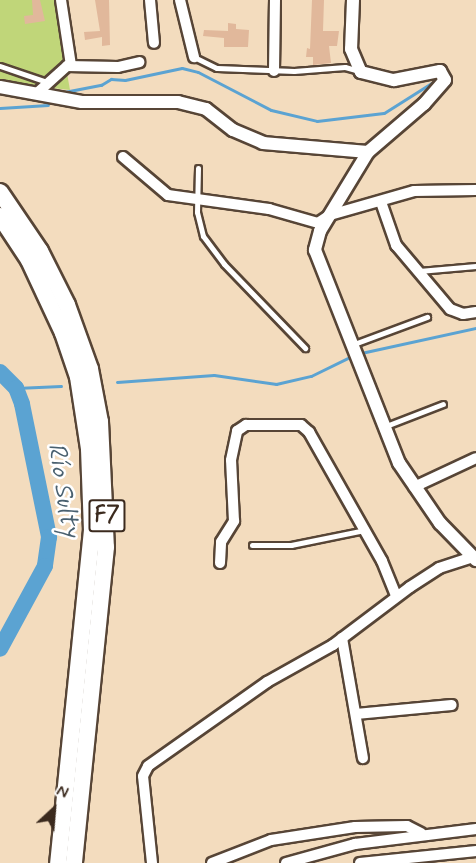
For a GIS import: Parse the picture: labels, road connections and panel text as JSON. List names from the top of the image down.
{
  "streets": {
    "highway": ["F7"]
  },
  "water": ["Río Sulty"],
  "north": "top right"
}
